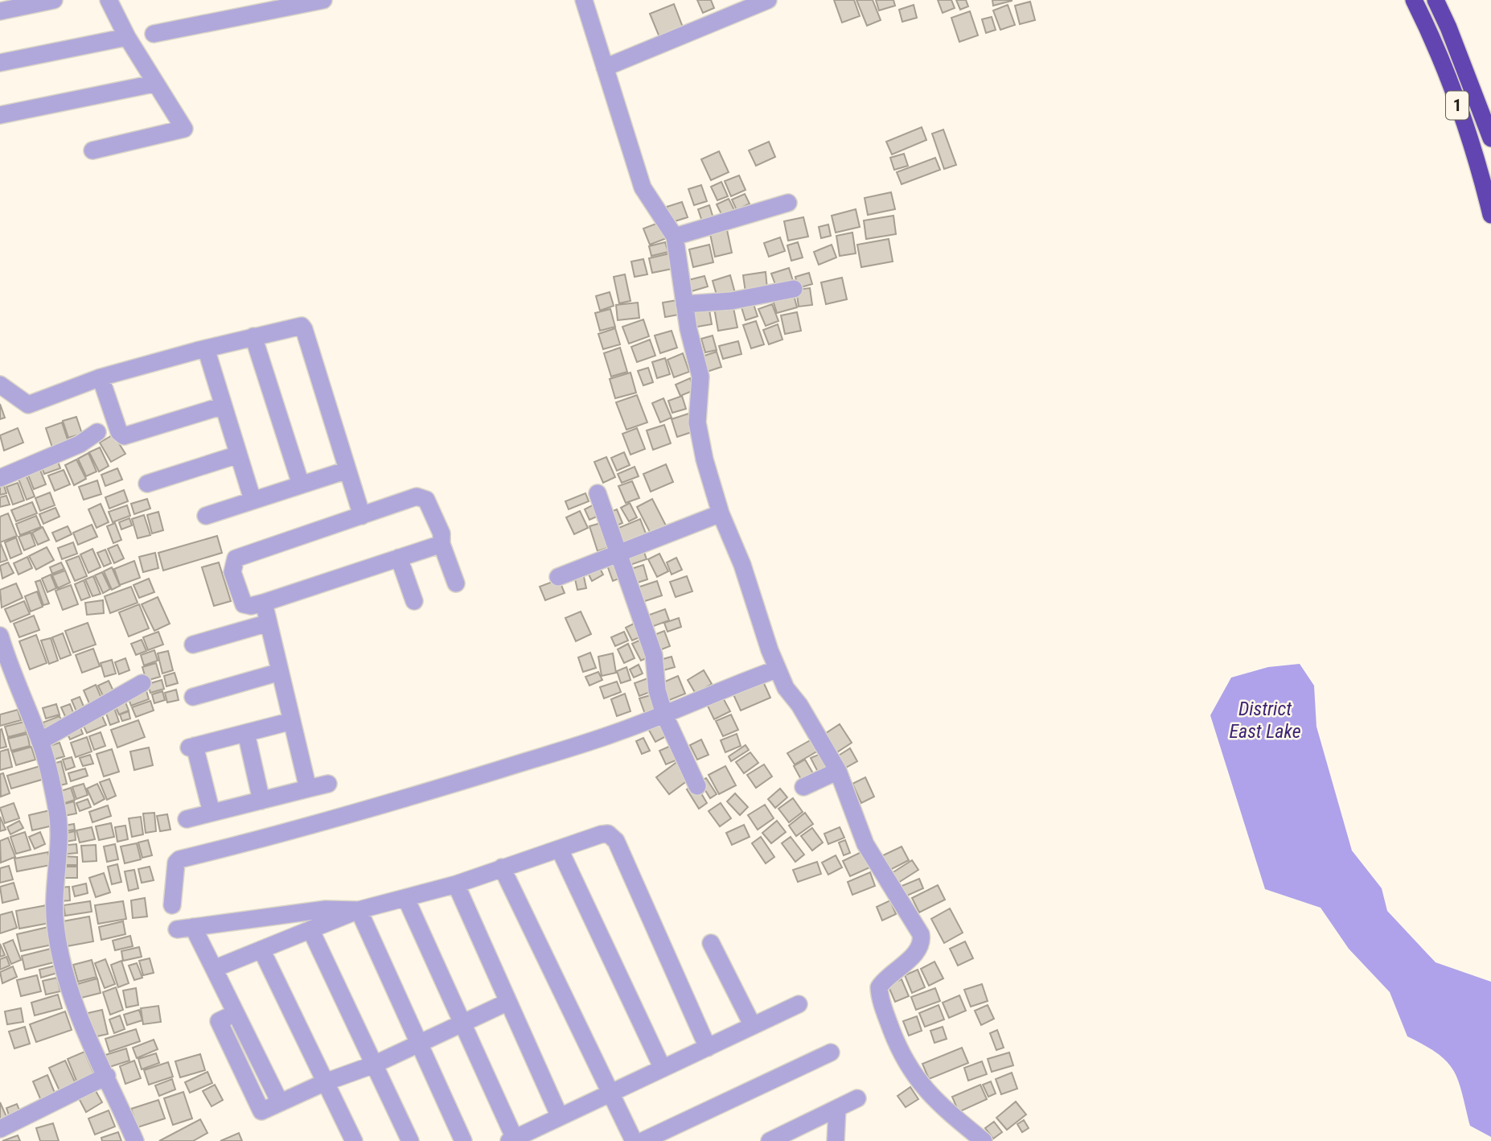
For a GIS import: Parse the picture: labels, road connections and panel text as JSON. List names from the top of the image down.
{
  "streets": {
    "highway": ["1"]
  },
  "water": ["District East Lake"]
}
